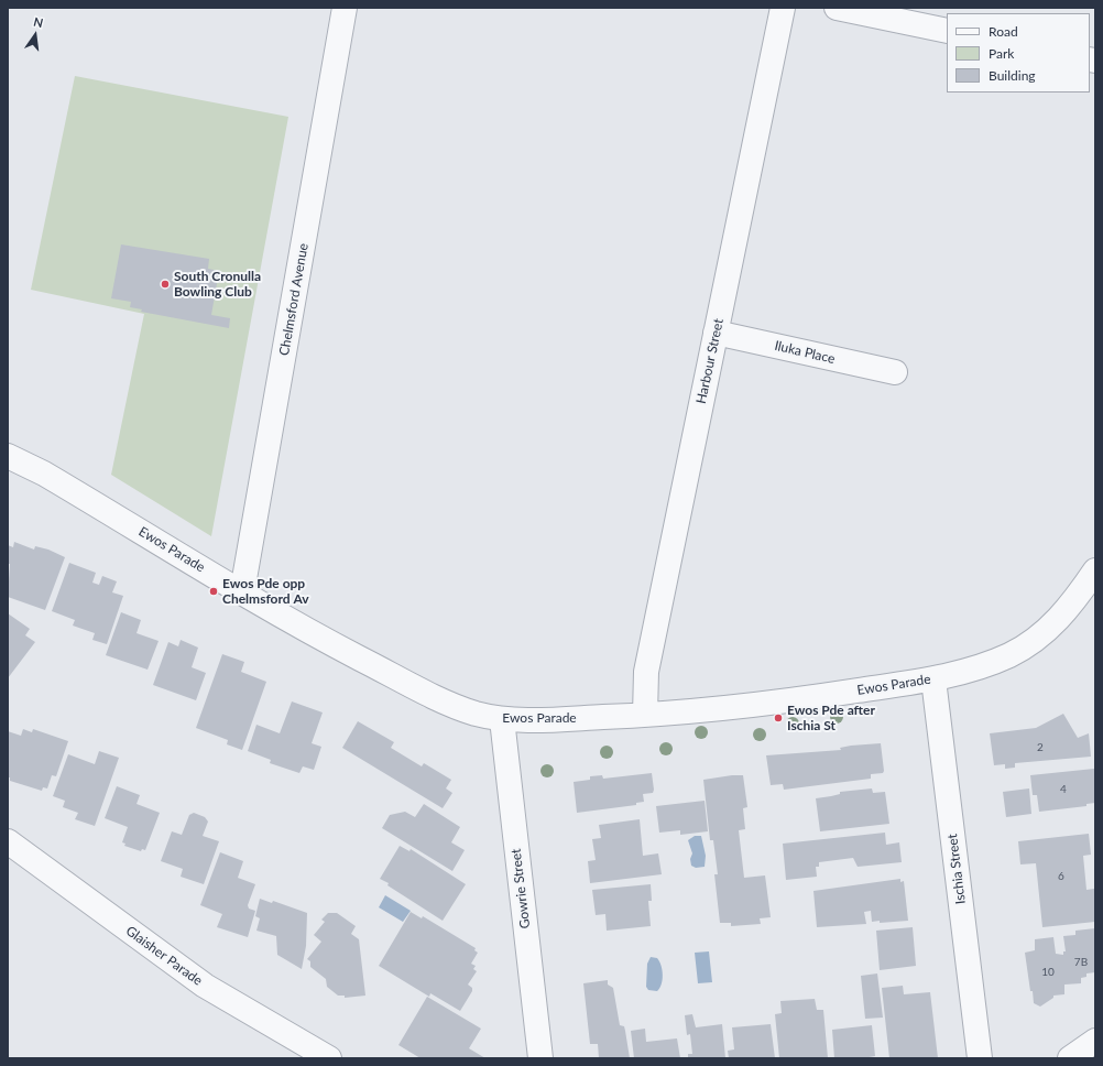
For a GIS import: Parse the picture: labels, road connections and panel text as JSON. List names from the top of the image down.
{
  "streets": {
    "street": [
      "Chelmsford Avenue",
      "Iluka Place",
      "Harbour Street",
      "Ewos Parade",
      "Ischia Street",
      "Gowrie Street",
      "Glaisher Parade"
    ]
  },
  "crossings": [
    ["Chelmsford Avenue", "Ewos Parade"],
    ["Iluka Place", "Harbour Street"],
    ["Harbour Street", "Ewos Parade"],
    ["Ewos Parade", "Ischia Street"],
    ["Ewos Parade", "Gowrie Street"]
  ],
  "places": ["South Cronulla Bowling Club", "Ewos Pde opp Chelmsford Av", "Ewos Pde after Ischia St"],
  "house_numbers": [
    "2",
    "4",
    "6",
    "7B",
    "10"
  ],
  "legend": ["Road", "Park", "Building"],
  "north": "top"
}
